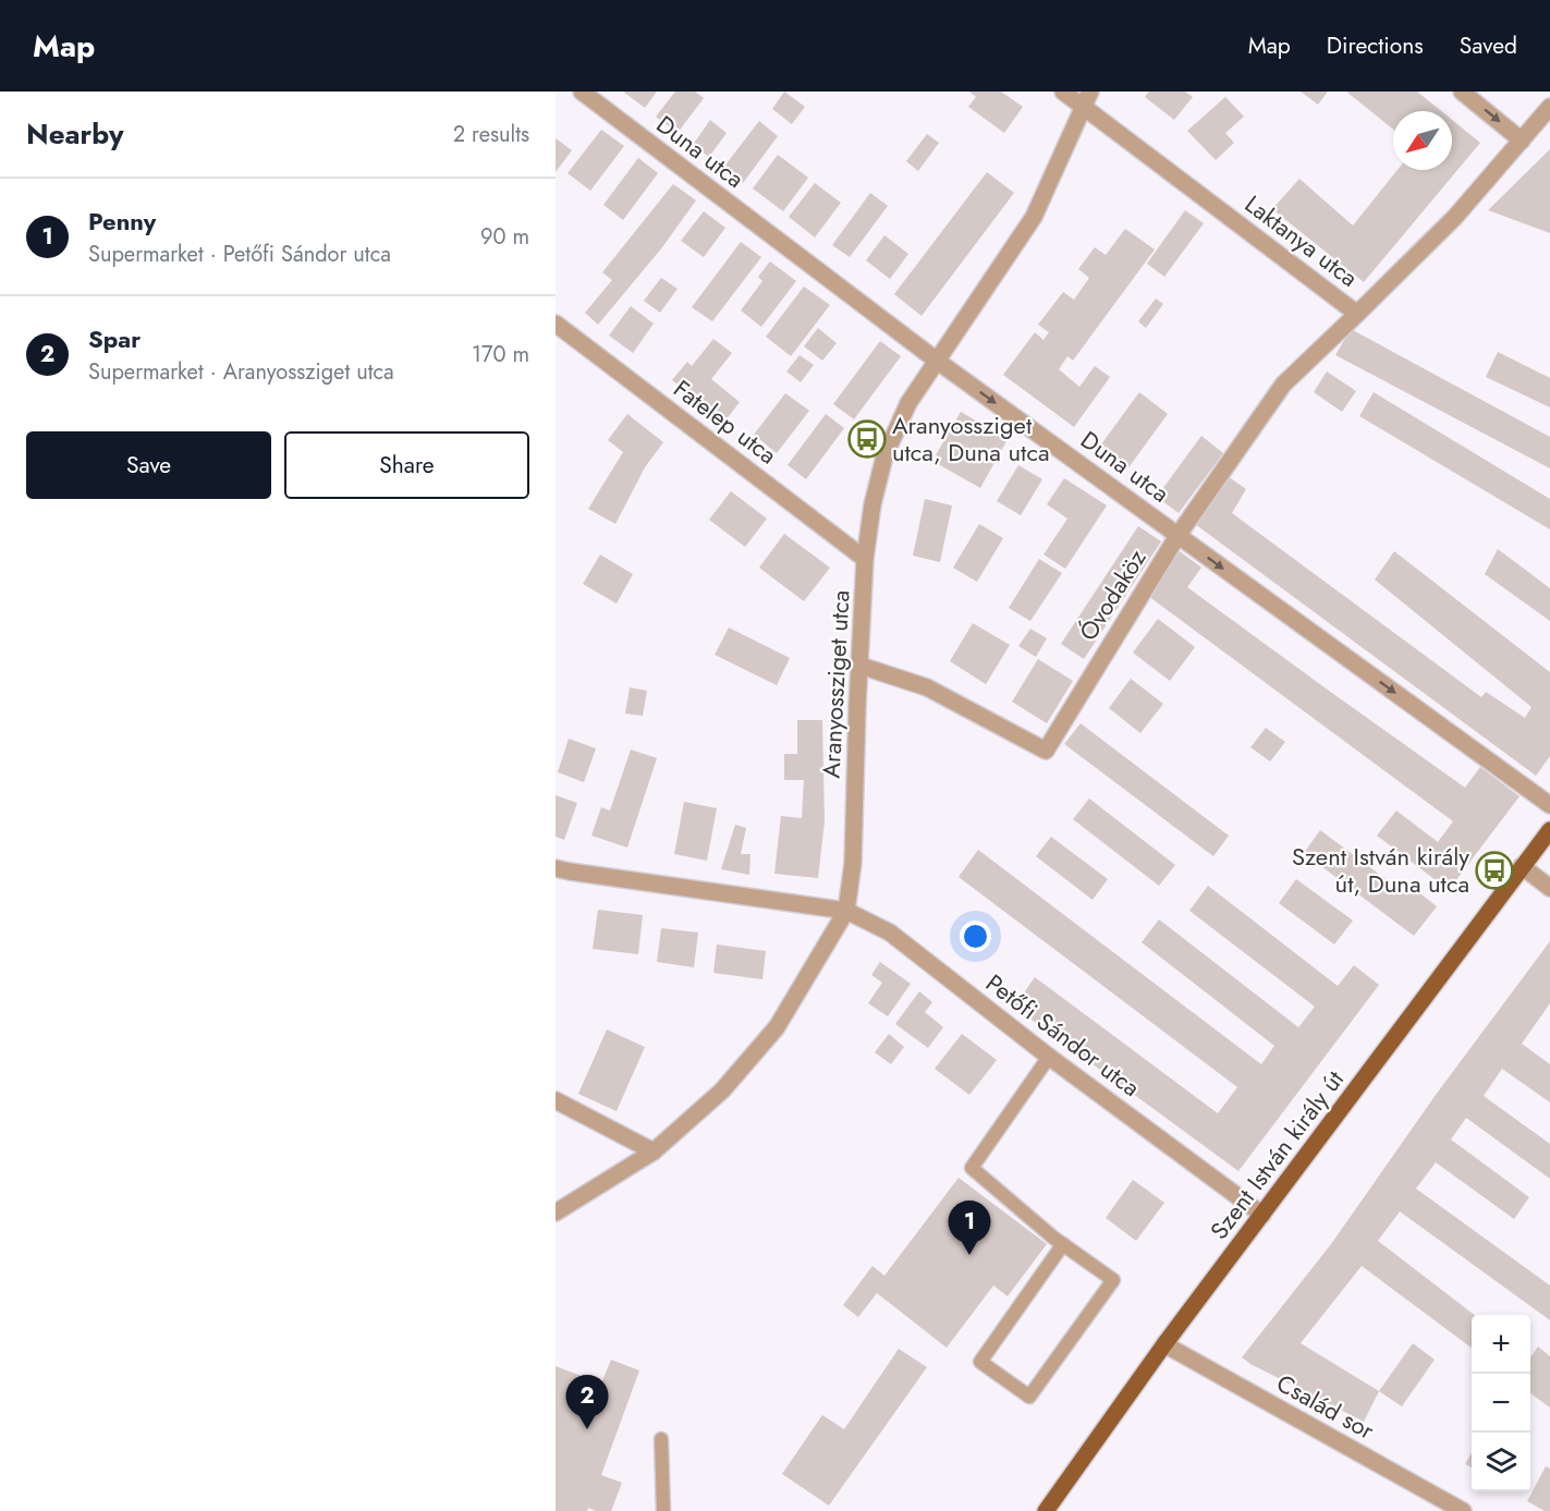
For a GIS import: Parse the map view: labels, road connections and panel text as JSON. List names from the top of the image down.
{
  "streets": {
    "main road": ["Szent István király út"],
    "street": [
      "Duna utca",
      "Laktanya utca",
      "Fatelep utca",
      "Óvodaköz",
      "Aranyossziget utca",
      "Petőfi Sándor utca",
      "Család sor"
    ]
  },
  "crossings": [
    ["Duna utca", "Óvodaköz"],
    ["Duna utca", "Aranyossziget utca"],
    ["Laktanya utca", "Óvodaköz"],
    ["Laktanya utca", "Aranyossziget utca"],
    ["Fatelep utca", "Aranyossziget utca"],
    ["Óvodaköz", "Aranyossziget utca"],
    ["Aranyossziget utca", "Petőfi Sándor utca"],
    ["Petőfi Sándor utca", "Szent István király út"],
    ["Szent István király út", "Család sor"]
  ],
  "one_way": ["Duna utca"],
  "places": {
    "bus stop": ["Aranyossziget utca, Duna utca", "Szent István király út, Duna utca"]
  },
  "north": "bottom left",
  "page": {
    "header": "Map",
    "nav": ["Map", "Directions", "Saved"],
    "heading": ["Nearby", "2 results"],
    "list": [
      {
        "mark": "1",
        "name": "Penny",
        "note": "Supermarket · Petőfi Sándor utca",
        "value": "90 m"
      },
      {
        "mark": "2",
        "name": "Spar",
        "note": "Supermarket · Aranyossziget utca",
        "value": "170 m"
      }
    ],
    "buttons": ["Save", "Share"],
    "pins": ["1", "2"],
    "map_buttons": ["+", "−"]
  }
}
